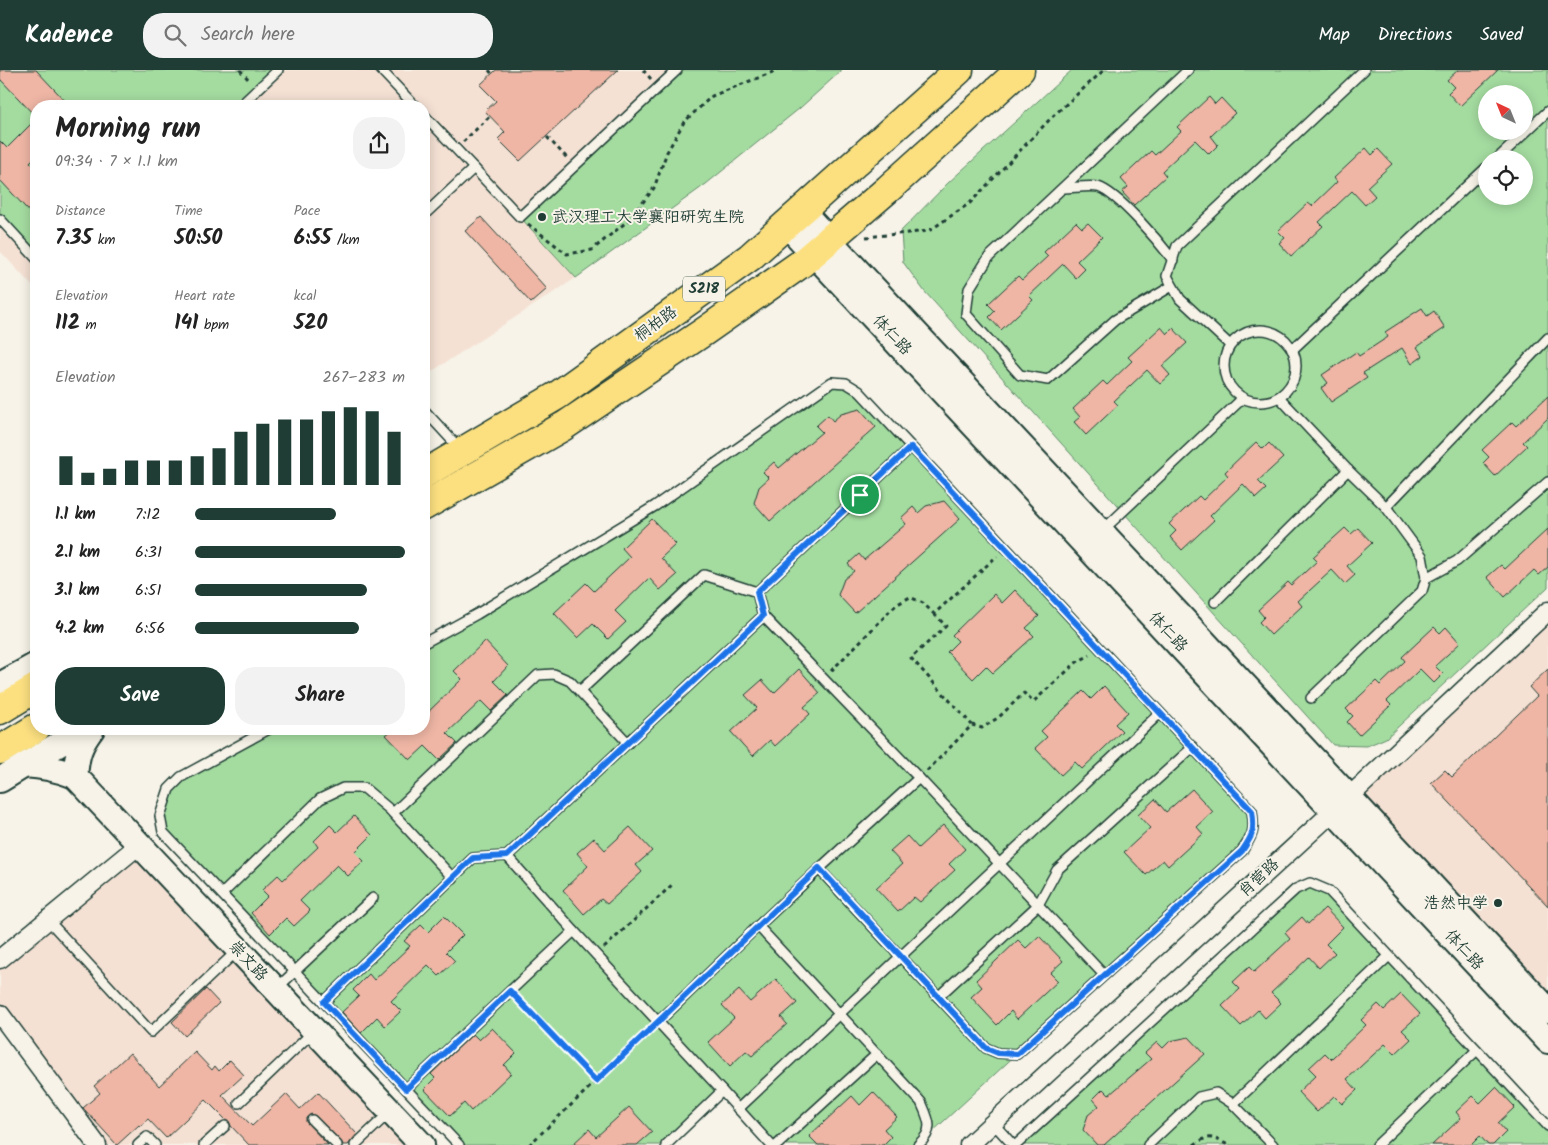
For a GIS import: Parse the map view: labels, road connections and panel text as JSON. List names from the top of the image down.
{
  "streets": {
    "main road": ["S218", "桐柏路"],
    "street": ["体仁路", "肖营路", "崇文路"]
  },
  "crossings": [
    ["桐柏路", "体仁路"],
    ["体仁路", "肖营路"]
  ],
  "places": ["武汉理工大学襄阳研究生院", "浩然中学"],
  "north": "top left",
  "page": {
    "header": "Kadence",
    "search": "Search here",
    "nav": ["Map", "Directions", "Saved"],
    "heading": ["Morning run", "09:34 · 7 × 1.1 km"],
    "stats": [
      ["Distance", "7.35 km"],
      ["Time", "50:50"],
      ["Pace", "6:55 /km"],
      ["Elevation", "112 m"],
      ["Heart rate", "141 bpm"],
      ["kcal", "520"]
    ],
    "chart": ["Elevation", "267–283 m"],
    "list": [
      {
        "name": "1.1 km",
        "note": "7:12"
      },
      {
        "name": "2.1 km",
        "note": "6:31"
      },
      {
        "name": "3.1 km",
        "note": "6:51"
      },
      {
        "name": "4.2 km",
        "note": "6:56"
      }
    ],
    "buttons": ["Save", "Share"]
  }
}
